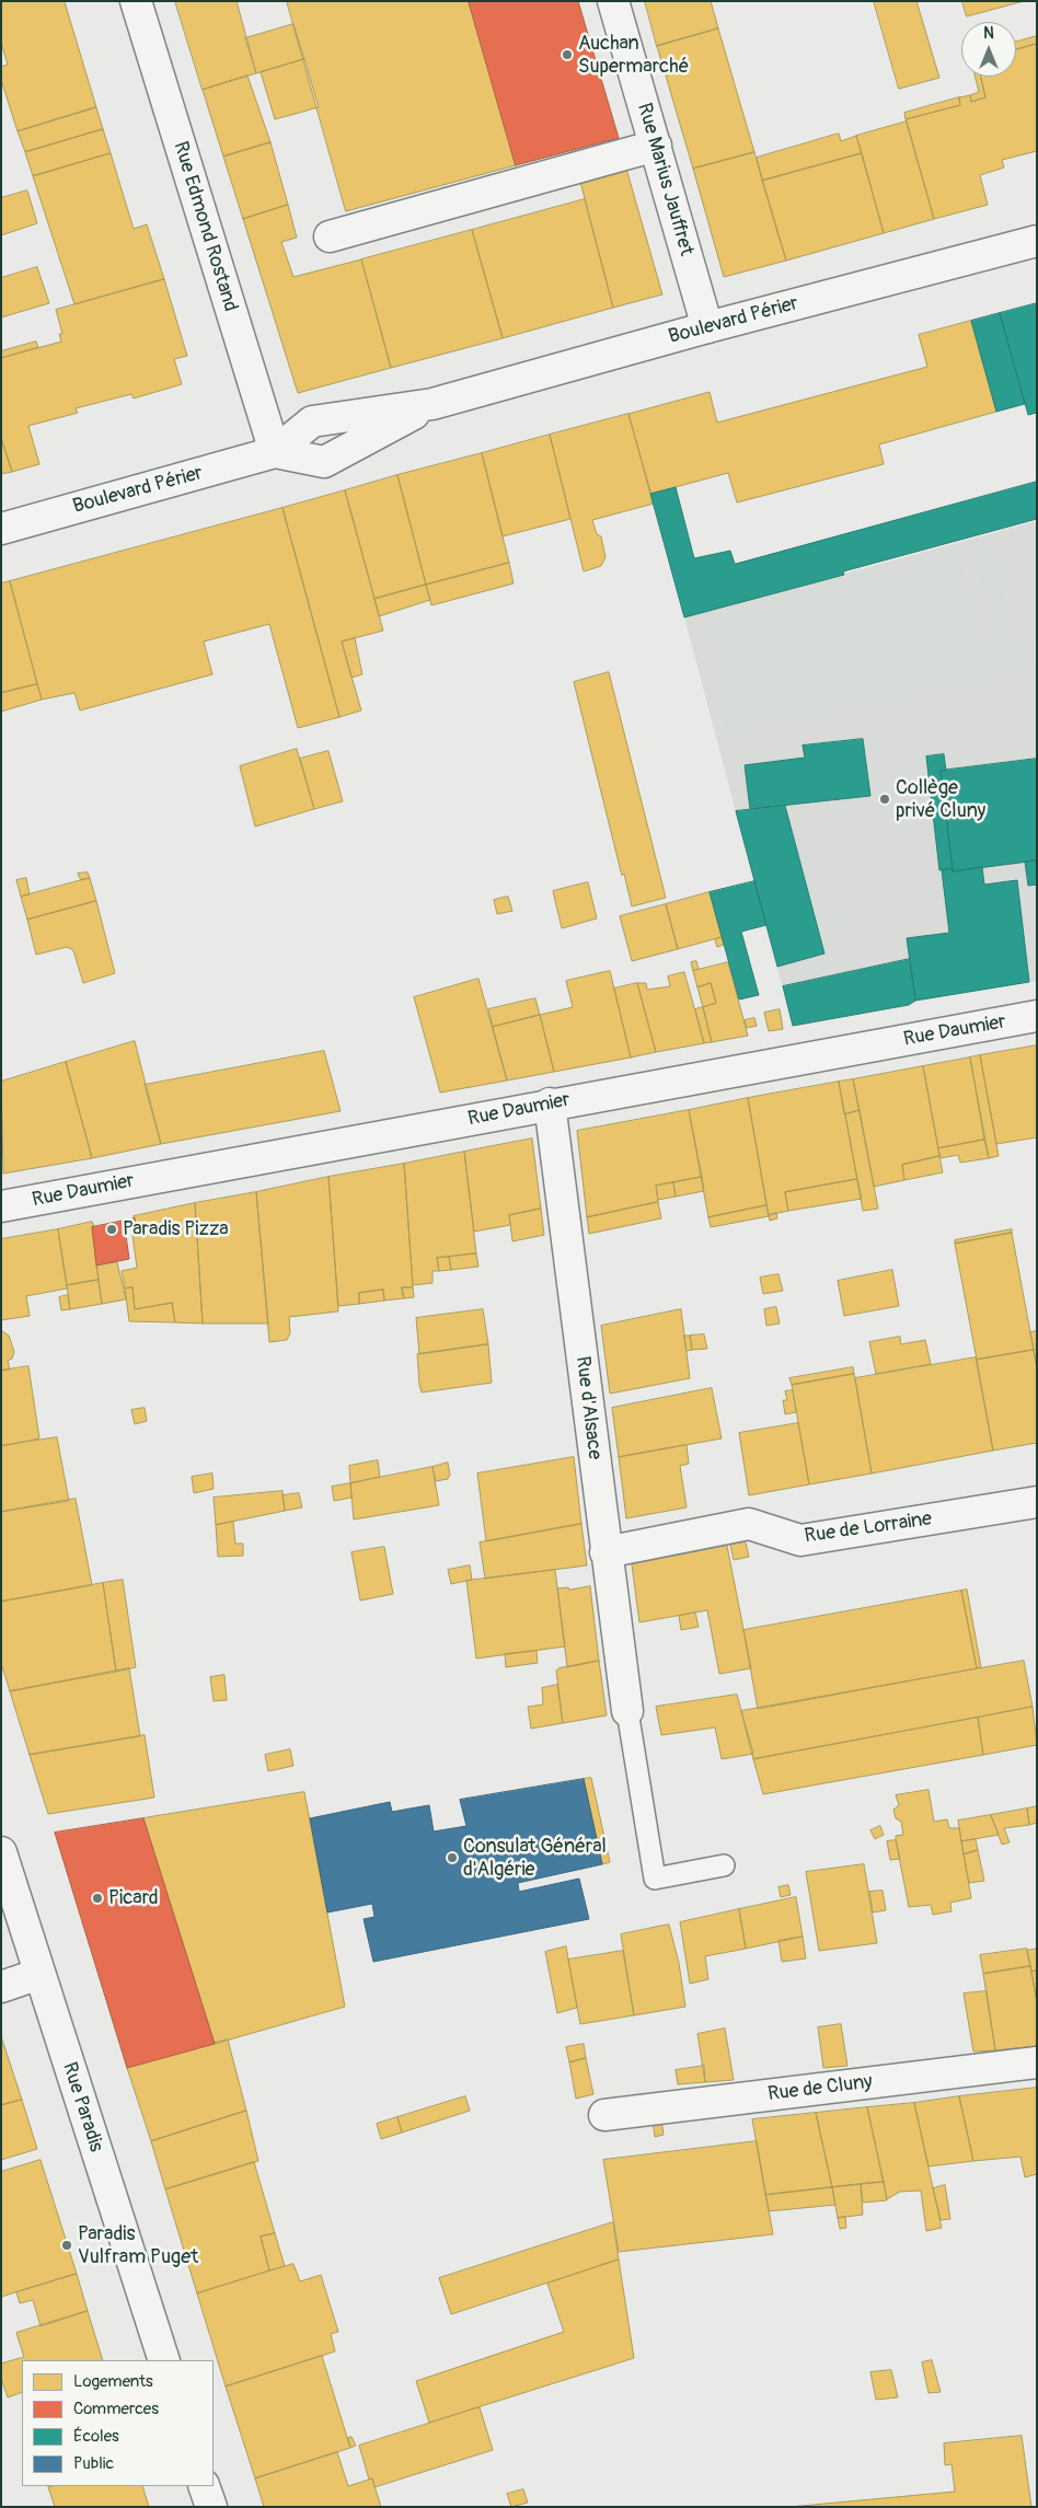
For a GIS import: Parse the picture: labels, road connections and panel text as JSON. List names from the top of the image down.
{
  "streets": {
    "street": [
      "Rue Marius Jauffret",
      "Rue Edmond Rostand",
      "Boulevard Périer",
      "Rue Daumier",
      "Rue d'Alsace",
      "Rue de Lorraine",
      "Rue de Cluny",
      "Rue Paradis"
    ]
  },
  "crossings": [
    ["Rue Marius Jauffret", "Boulevard Périer"],
    ["Rue Edmond Rostand", "Boulevard Périer"],
    ["Rue Daumier", "Rue d'Alsace"],
    ["Rue d'Alsace", "Rue de Lorraine"]
  ],
  "places": [
    "Auchan Supermarché",
    "Collège privé Cluny",
    "Paradis Pizza",
    "Consulat Général d'Algérie",
    "Picard",
    "Paradis Vulfram Puget"
  ],
  "legend": [
    "Logements",
    "Commerces",
    "Écoles",
    "Public"
  ],
  "north": "top"
}
